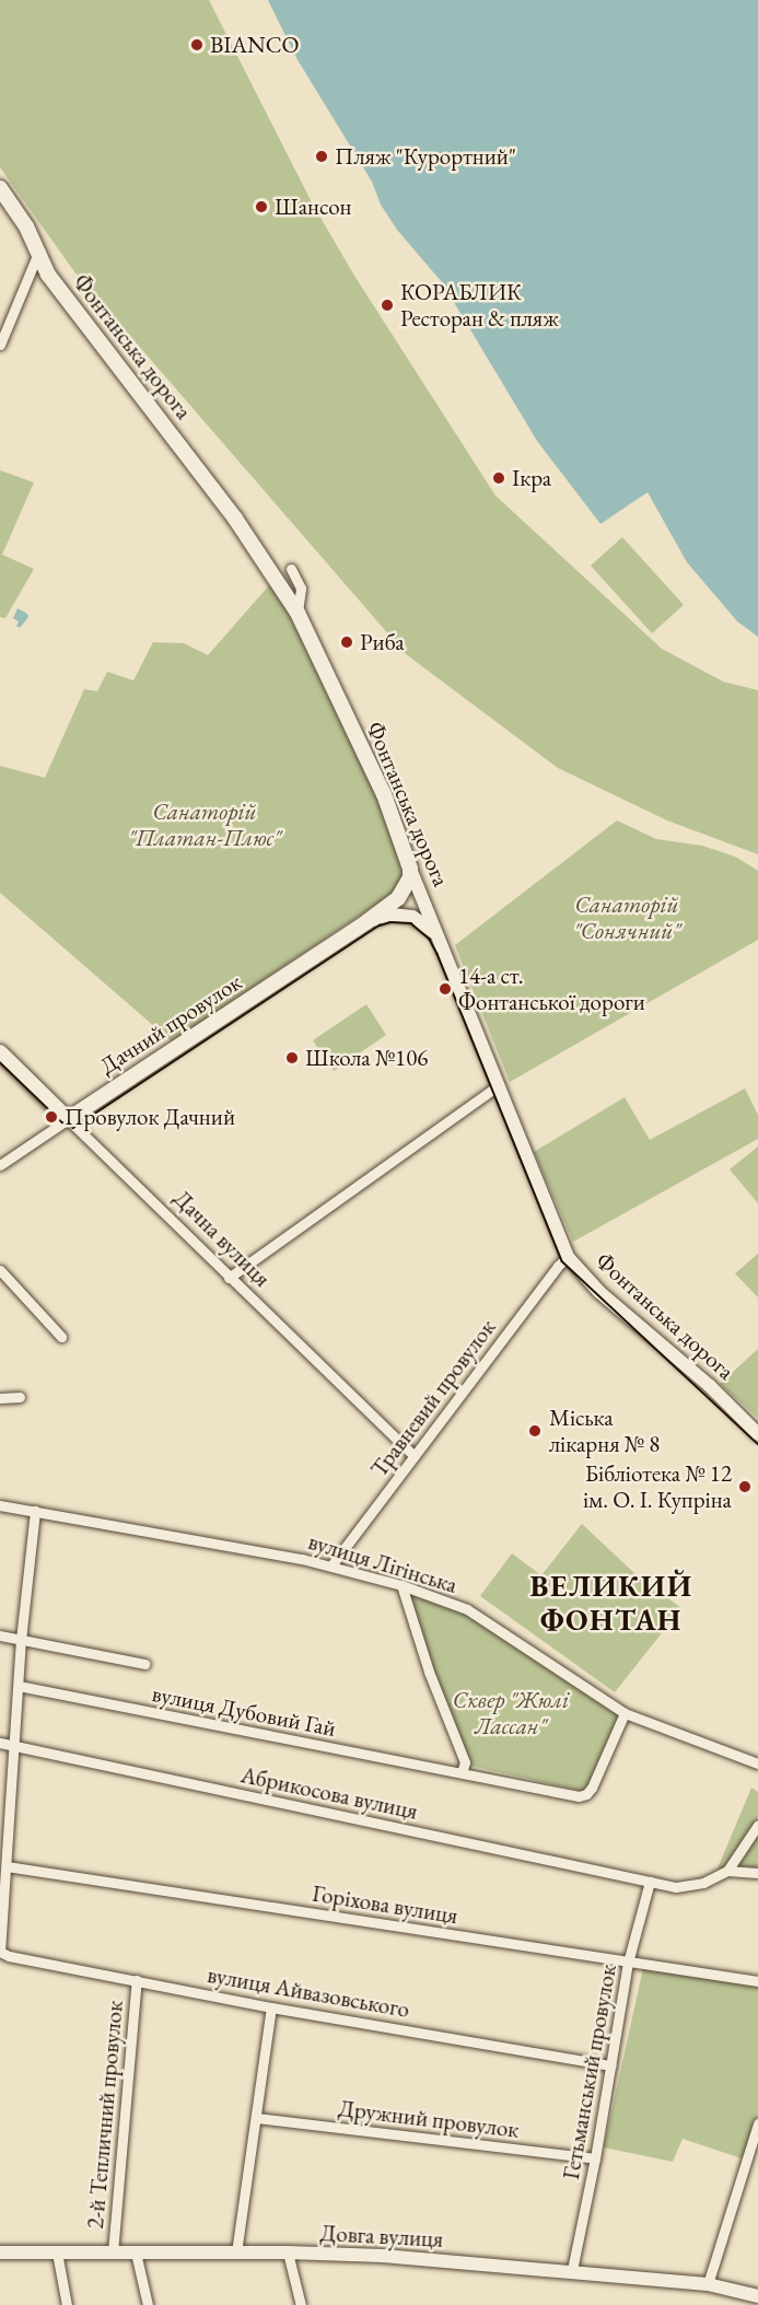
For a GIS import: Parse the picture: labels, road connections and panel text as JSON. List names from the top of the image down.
{
  "streets": {
    "main road": ["Фонтанська дорога", "Дачний провулок", "Дачна вулиця"],
    "street": [
      "Травневий провулок",
      "вулиця Лігінська",
      "вулиця Дубовий Гай",
      "Абрикосова вулиця",
      "Горіхова вулиця",
      "вулиця Айвазовського",
      "Гетьманський провулок",
      "2-й Тепличний провулок",
      "Дружний провулок",
      "Довга вулиця"
    ]
  },
  "crossings": [
    ["Фонтанська дорога", "Дачний провулок"],
    ["Фонтанська дорога", "Травневий провулок"],
    ["Дачний провулок", "Дачна вулиця"],
    ["Дачна вулиця", "Травневий провулок"],
    ["Травневий провулок", "вулиця Лігінська"],
    ["вулиця Лігінська", "вулиця Дубовий Гай"],
    ["Абрикосова вулиця", "Гетьманський провулок"],
    ["Горіхова вулиця", "Гетьманський провулок"],
    ["вулиця Айвазовського", "Гетьманський провулок"],
    ["вулиця Айвазовського", "2-й Тепличний провулок"],
    ["Гетьманський провулок", "Дружний провулок"],
    ["Гетьманський провулок", "Довга вулиця"],
    ["2-й Тепличний провулок", "Довга вулиця"]
  ],
  "districts": ["ВЕЛИКИЙ ФОНТАН"],
  "parks": ["Санаторій \"Платан-Плюс\"", "Санаторій \"Сонячний\"", "Сквер \"Жюлі Лассан\""],
  "places": [
    "BIANCO",
    "Пляж \"Курортний\"",
    "Шансон",
    "КОРАБЛИК Ресторан & пляж",
    "Ікра",
    "Риба",
    "14-а ст. Фонтанської дороги",
    "Школа №106",
    "Провулок Дачний",
    "Міська лікарня № 8",
    "Бібліотека № 12 ім. О. І. Купріна"
  ]
}
